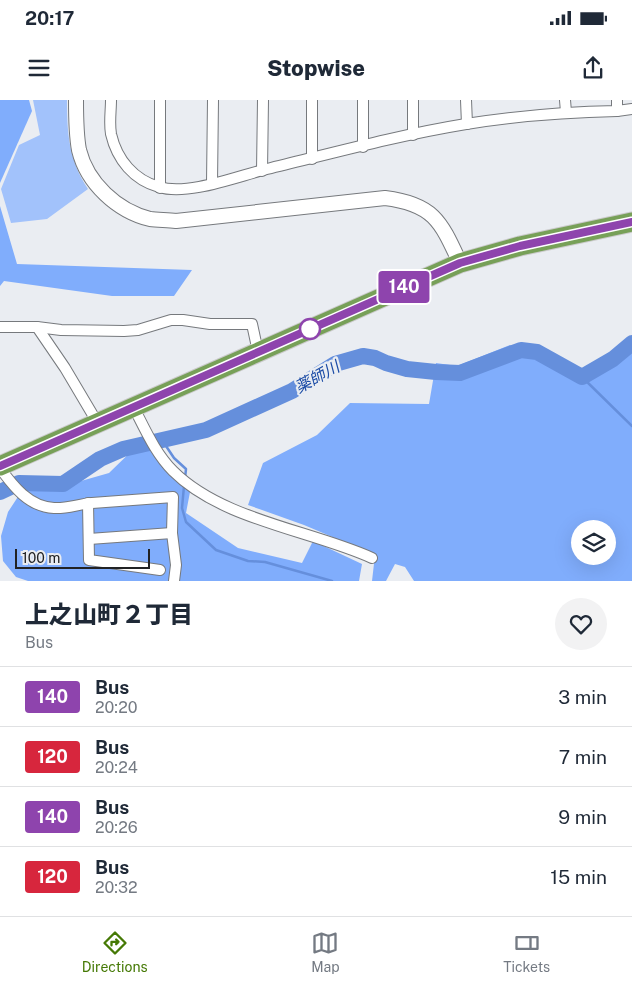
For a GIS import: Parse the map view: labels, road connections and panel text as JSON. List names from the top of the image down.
{
  "water": ["薬師川"],
  "lines": ["bus line 140"],
  "scale_bar": "100 m",
  "page": {
    "status": "20:17",
    "header": "Stopwise",
    "on_map": "140",
    "scale": "100 m",
    "heading": ["上之山町２丁目", "Bus"],
    "list": [
      {
        "mark": "140",
        "name": "Bus",
        "note": "20:20",
        "value": "3 min"
      },
      {
        "mark": "120",
        "name": "Bus",
        "note": "20:24",
        "value": "7 min"
      },
      {
        "mark": "140",
        "name": "Bus",
        "note": "20:26",
        "value": "9 min"
      },
      {
        "mark": "120",
        "name": "Bus",
        "note": "20:32",
        "value": "15 min"
      }
    ],
    "tabs": ["Directions", "Map", "Tickets"]
  }
}
